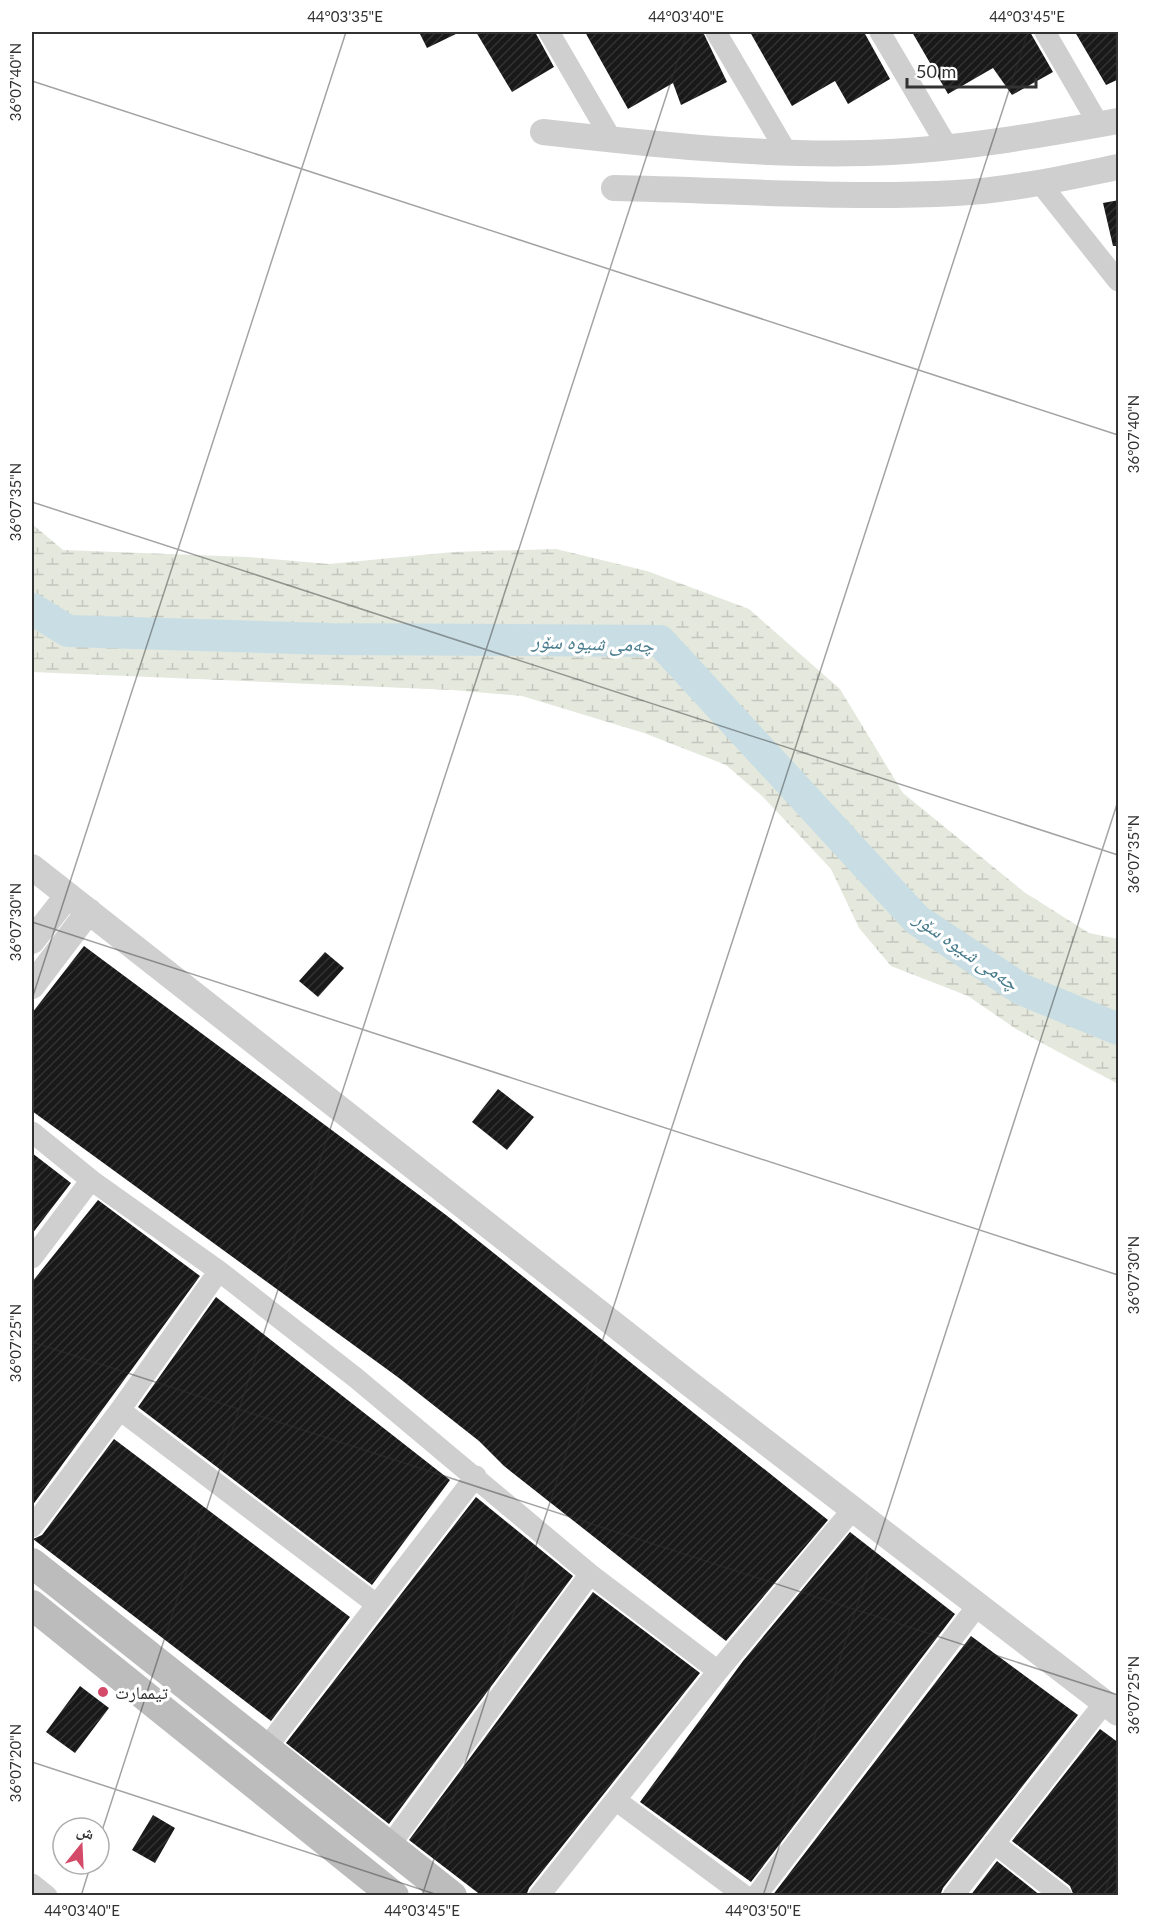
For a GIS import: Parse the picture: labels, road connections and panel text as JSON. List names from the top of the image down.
{
  "water": ["چەمی شیوە سۆر"],
  "places": ["تیممارت"],
  "scale_bar": "50 m",
  "north": "top",
  "coordinates": [
    "44°03'35\"E",
    "44°03'40\"E",
    "44°03'45\"E",
    "36°07'40\"N",
    "36°07'35\"N",
    "36°07'30\"N",
    "36°07'25\"N",
    "36°07'20\"N",
    "44°03'50\"E"
  ]
}
